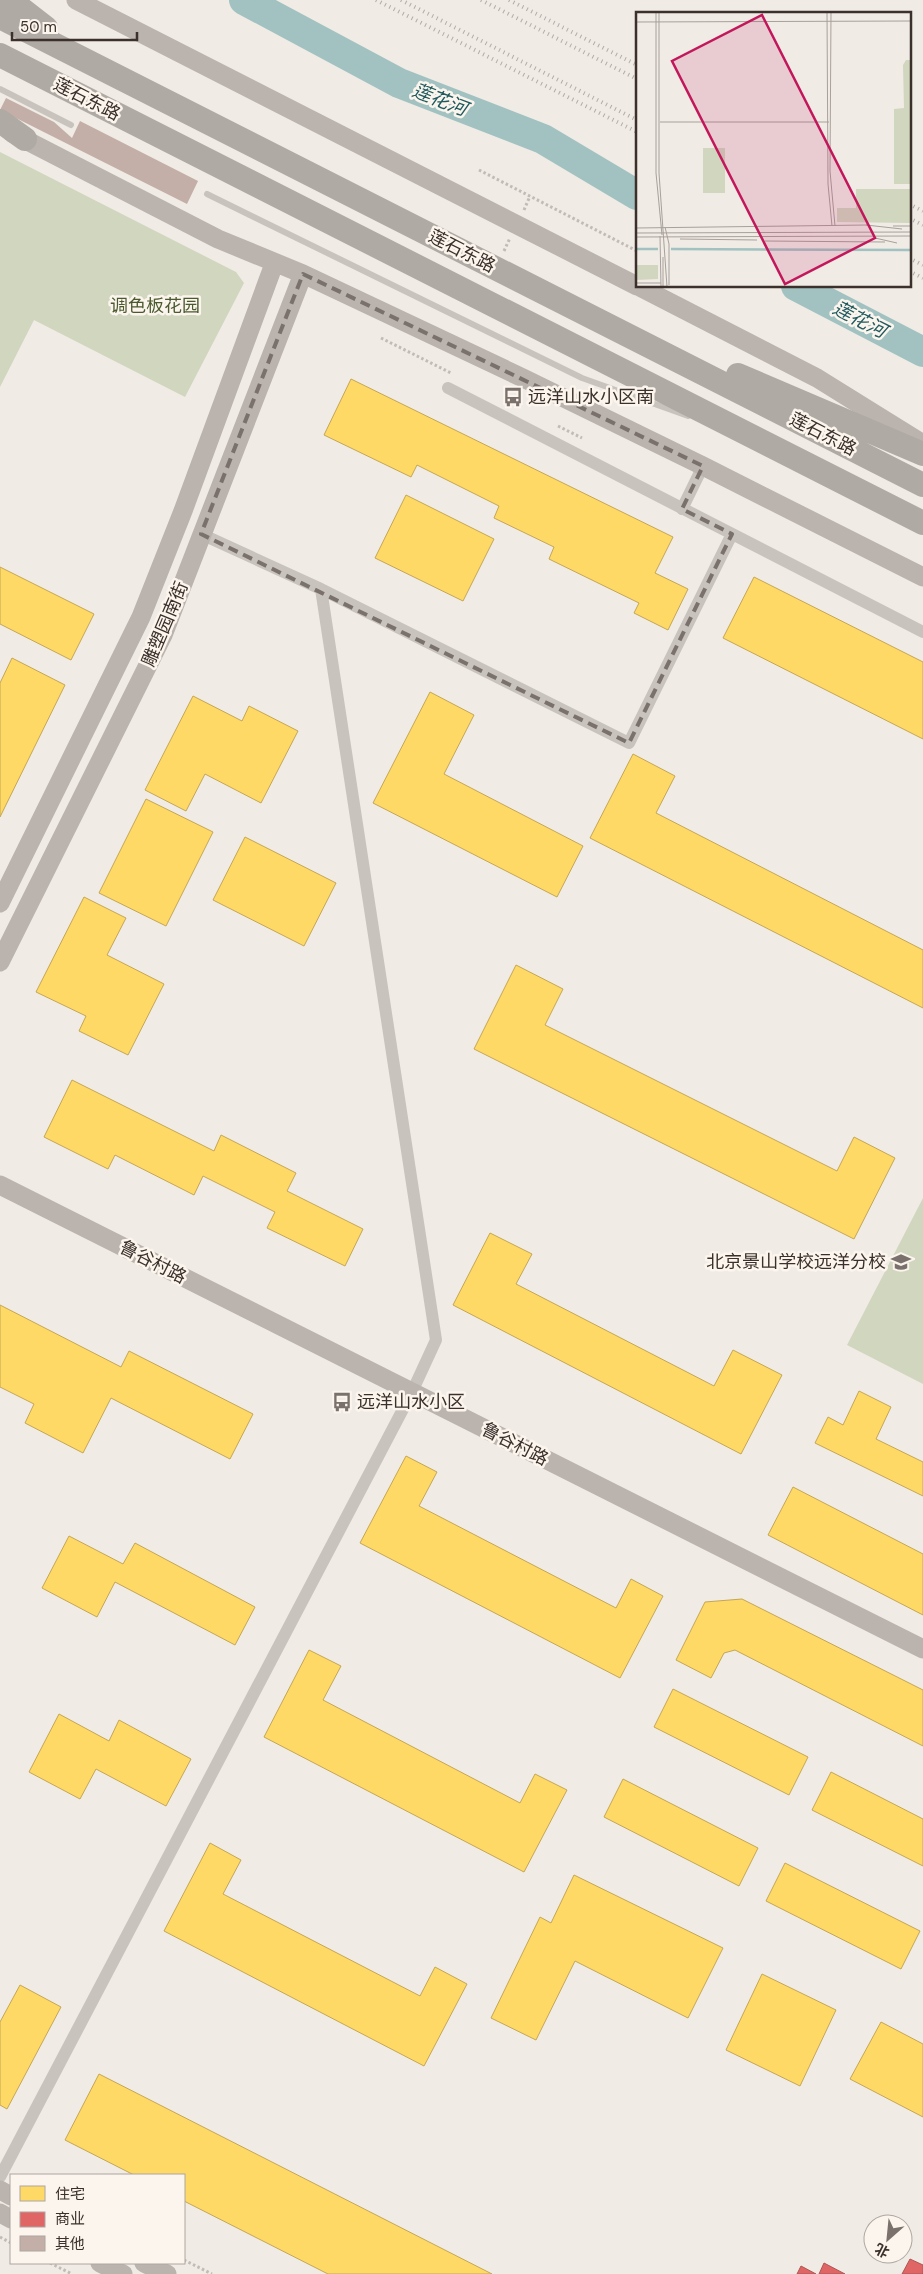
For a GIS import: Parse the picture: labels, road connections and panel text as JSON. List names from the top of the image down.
{
  "streets": {
    "highway": ["莲石东路"],
    "street": ["雕塑园南街", "鲁谷村路"]
  },
  "water": ["莲花河"],
  "parks": ["调色板花园"],
  "places": {
    "bus stop": ["远洋山水小区南", "远洋山水小区"],
    "school or university": ["北京景山学校远洋分校"]
  },
  "legend": ["住宅", "商业", "其他"],
  "scale_bar": "50 m",
  "north": "bottom left"
}
